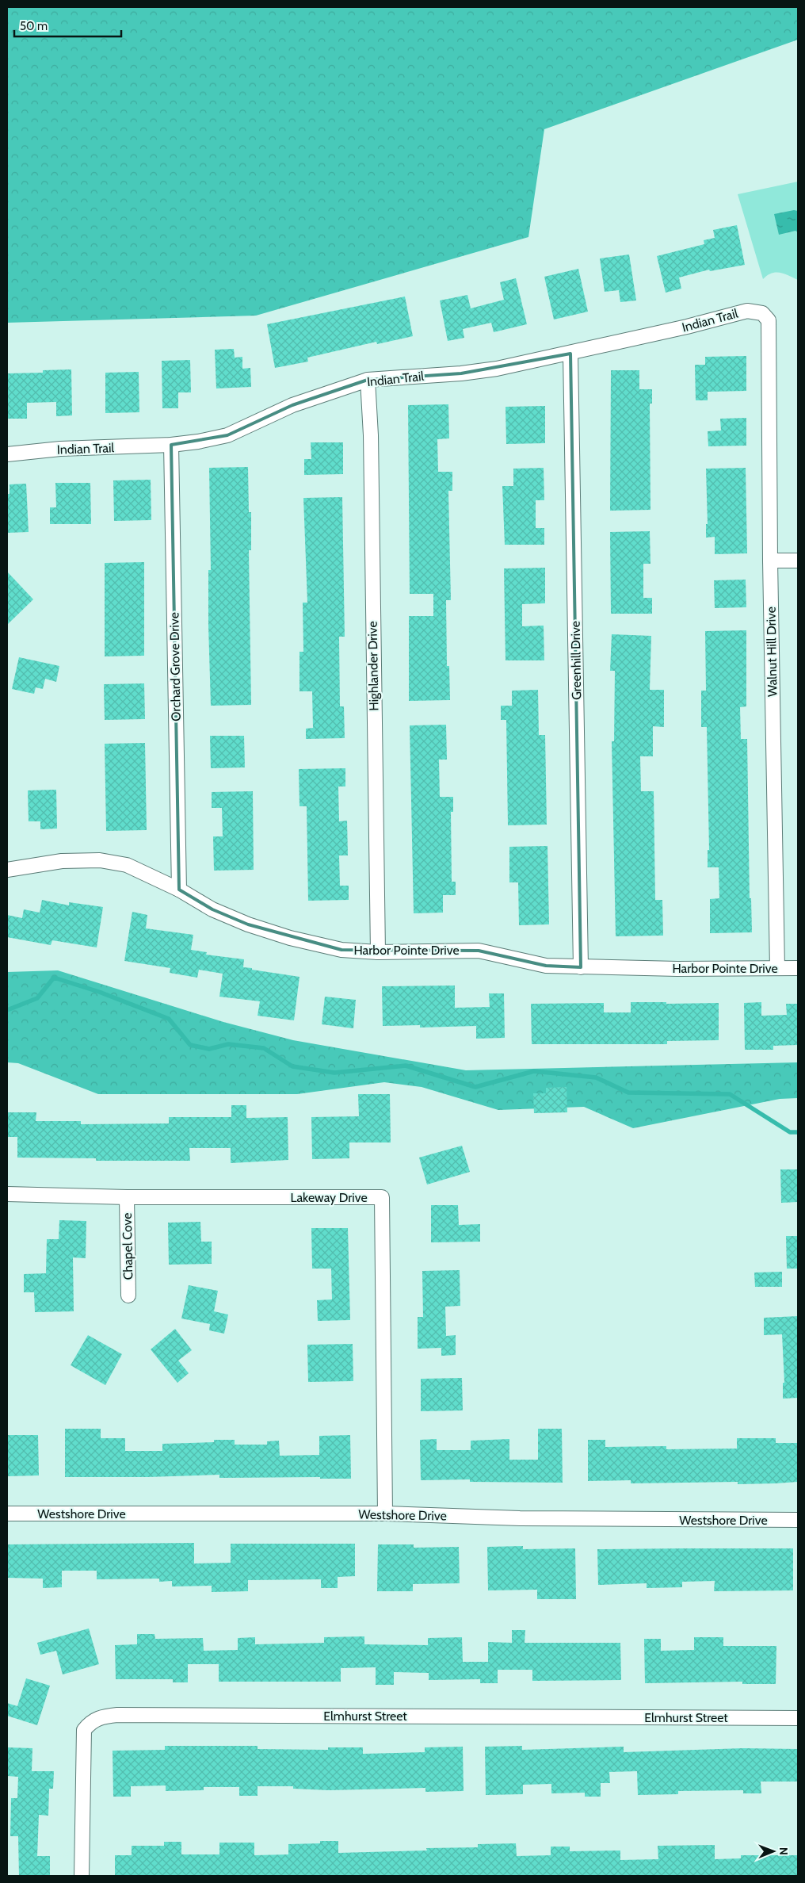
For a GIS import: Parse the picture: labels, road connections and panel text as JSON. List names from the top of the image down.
{
  "streets": {
    "street": [
      "Indian Trail",
      "Walnut Hill Drive",
      "Greenhill Drive",
      "Highlander Drive",
      "Orchard Grove Drive",
      "Harbor Pointe Drive",
      "Lakeway Drive",
      "Chapel Cove",
      "Westshore Drive",
      "Elmhurst Street"
    ]
  },
  "crossings": [
    ["Indian Trail", "Walnut Hill Drive"],
    ["Indian Trail", "Greenhill Drive"],
    ["Indian Trail", "Highlander Drive"],
    ["Indian Trail", "Orchard Grove Drive"],
    ["Walnut Hill Drive", "Harbor Pointe Drive"],
    ["Greenhill Drive", "Harbor Pointe Drive"],
    ["Highlander Drive", "Harbor Pointe Drive"],
    ["Orchard Grove Drive", "Harbor Pointe Drive"],
    ["Lakeway Drive", "Chapel Cove"],
    ["Lakeway Drive", "Westshore Drive"]
  ],
  "scale_bar": "50 m",
  "north": "right"
}
